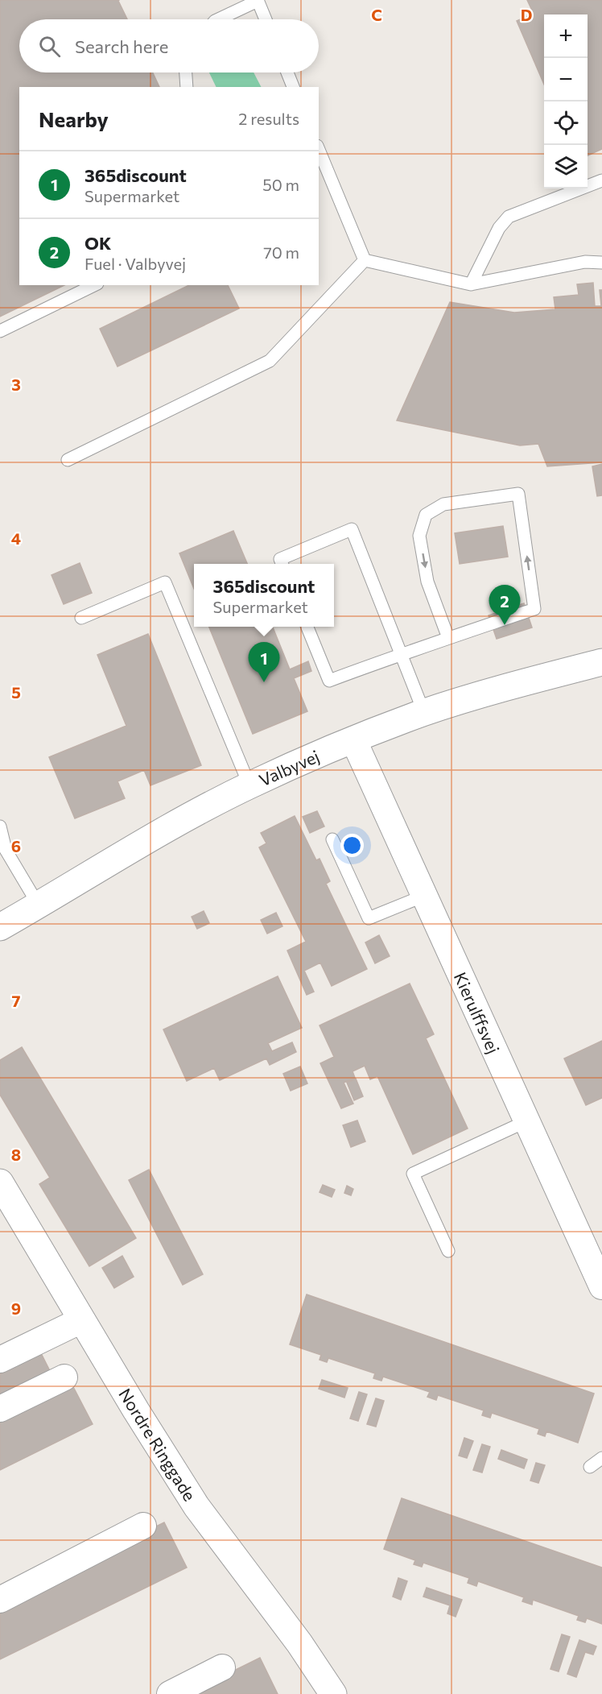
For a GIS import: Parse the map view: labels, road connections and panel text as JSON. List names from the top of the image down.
{
  "streets": {
    "street": ["Valbyvej", "Kierulffsvej", "Nordre Ringgade"]
  },
  "crossings": [
    ["Valbyvej", "Kierulffsvej"]
  ],
  "page": {
    "map_buttons": ["+", "−"],
    "search": "Search here",
    "heading": ["Nearby", "2 results"],
    "list": [
      {
        "mark": "1",
        "name": "365discount",
        "note": "Supermarket",
        "value": "50 m"
      },
      {
        "mark": "2",
        "name": "OK",
        "note": "Fuel · Valbyvej",
        "value": "70 m"
      }
    ],
    "popup": ["365discount", "Supermarket"],
    "pins": ["2", "1"]
  },
  "grid": {
    "columns": ["C", "D"],
    "rows": [
      "3",
      "4",
      "5",
      "6",
      "7",
      "8",
      "9"
    ]
  }
}
